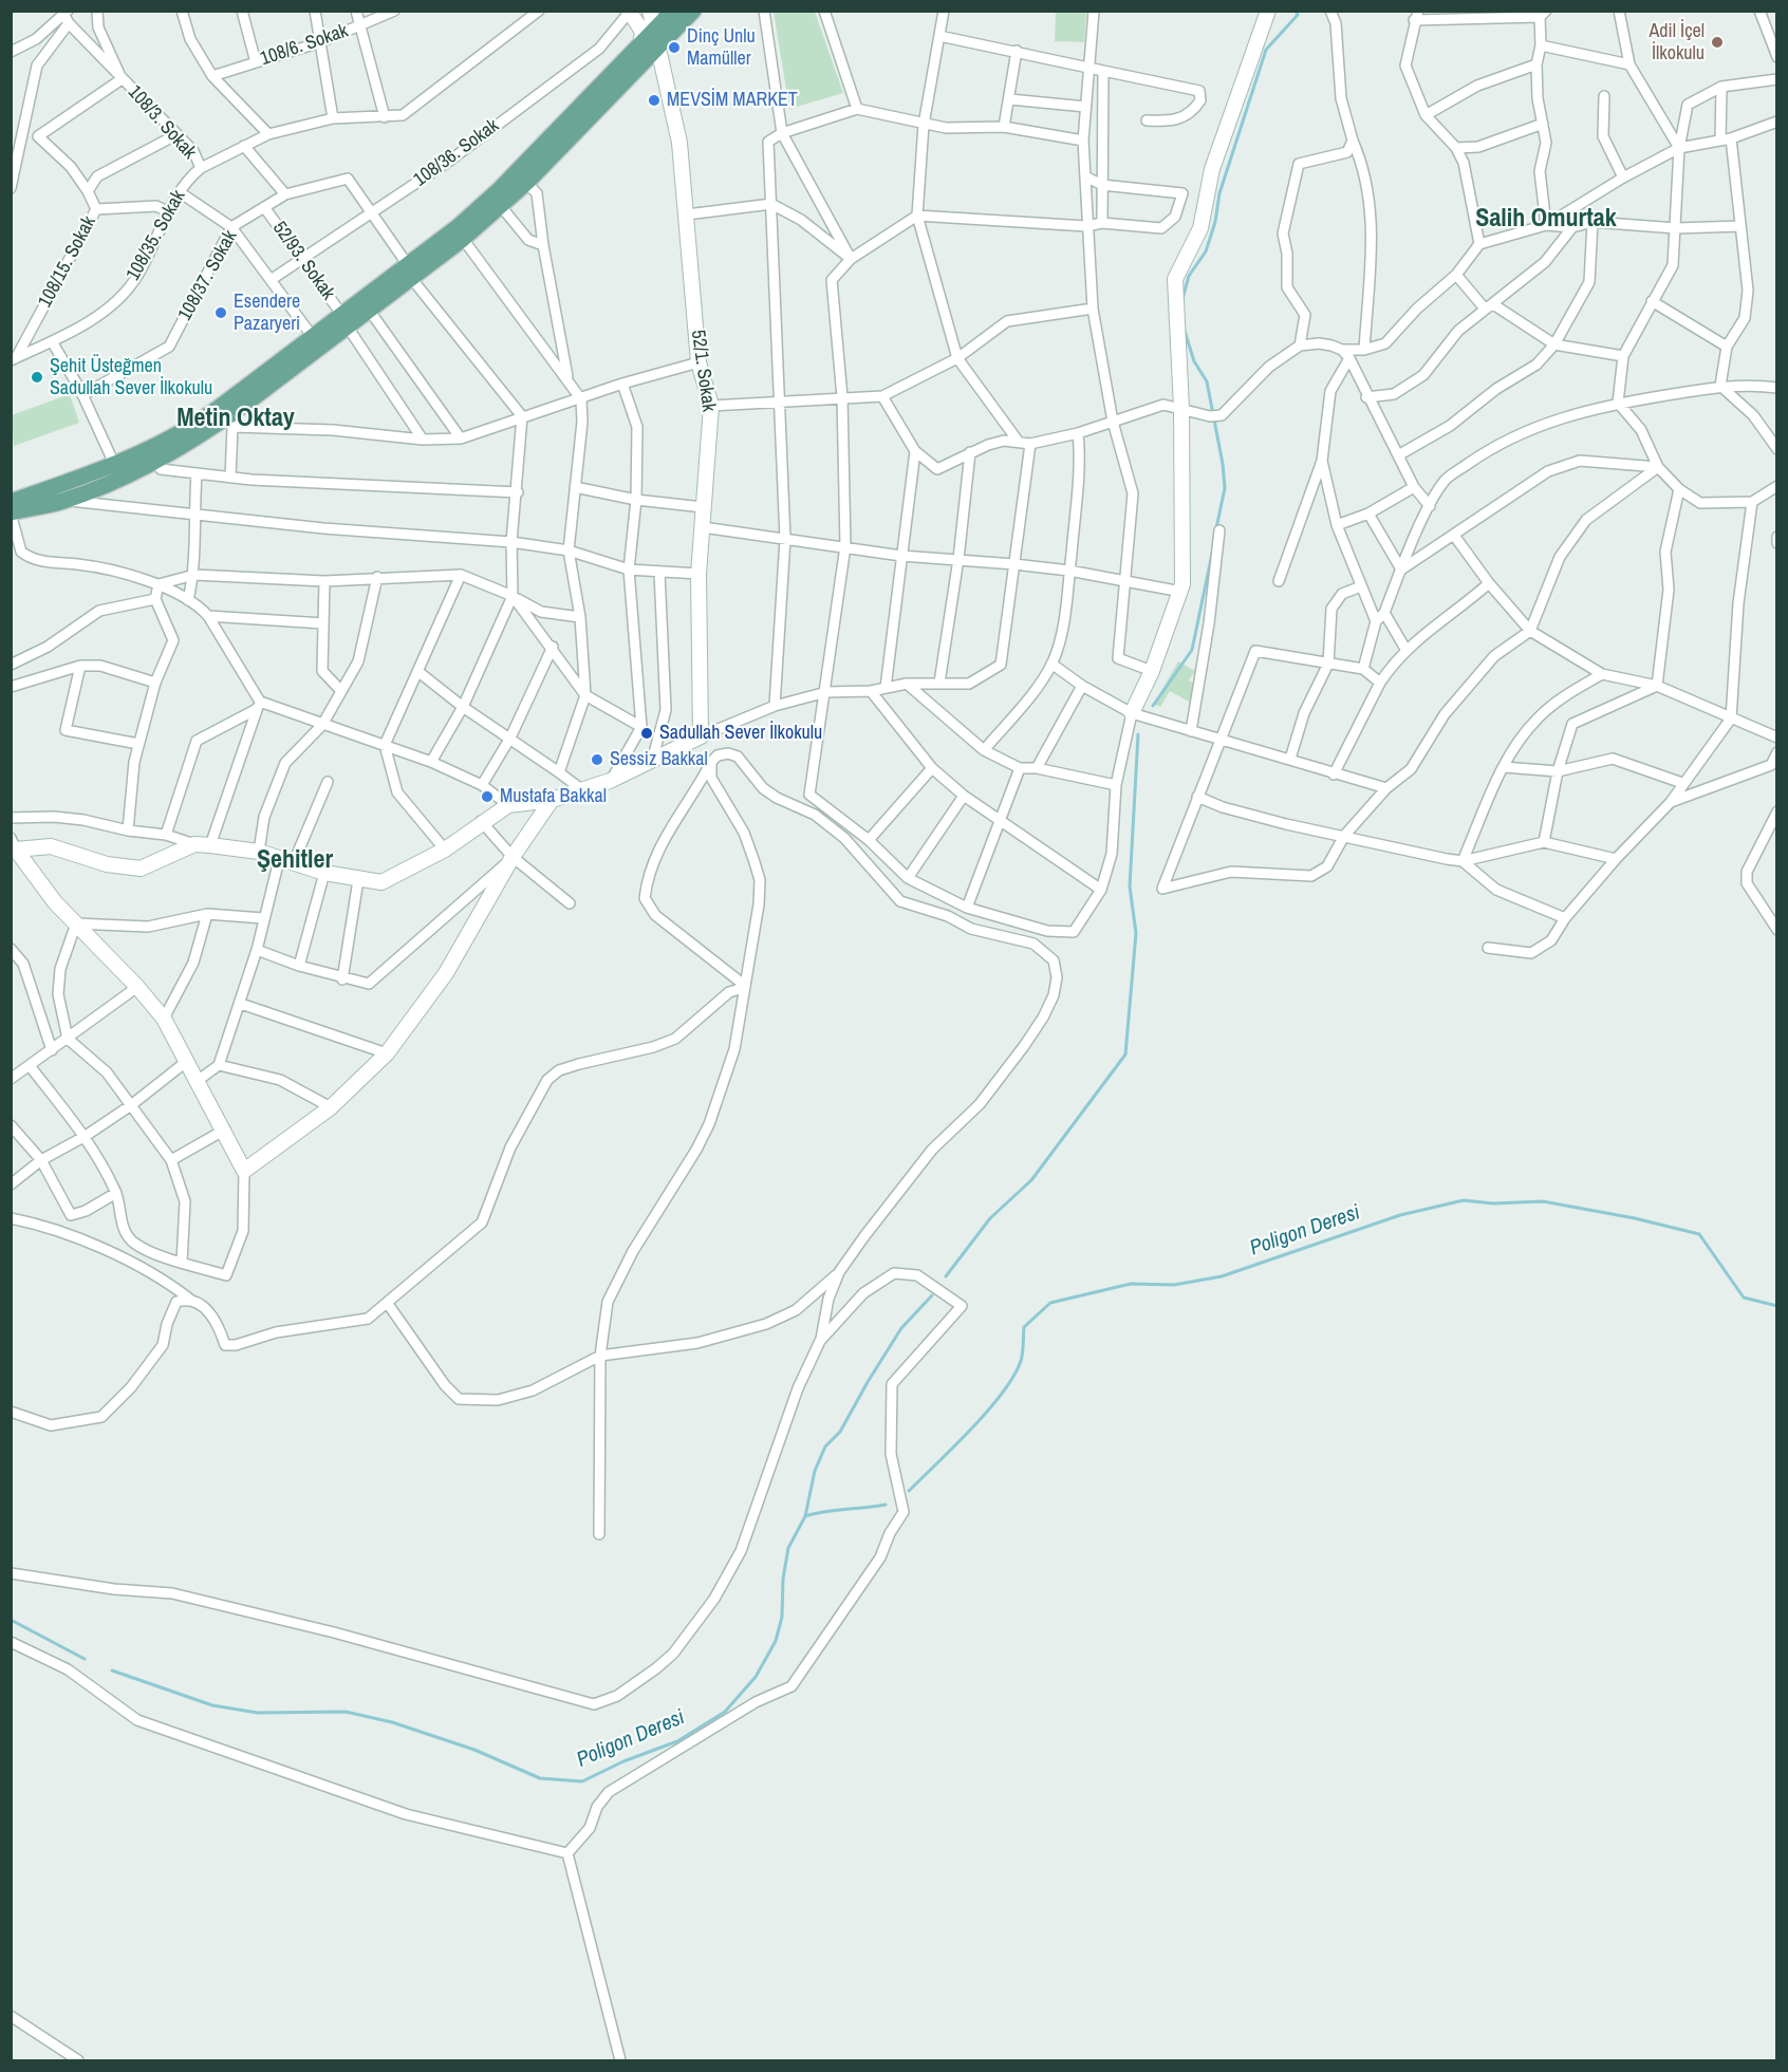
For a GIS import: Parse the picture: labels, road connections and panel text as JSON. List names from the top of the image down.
{
  "streets": {
    "street": [
      "108/6. Sokak",
      "108/3. Sokak",
      "108/36. Sokak",
      "108/35. Sokak",
      "52/93. Sokak",
      "108/15. Sokak",
      "108/37. Sokak",
      "52/1. Sokak"
    ]
  },
  "crossings": [
    ["108/3. Sokak", "108/35. Sokak"],
    ["108/3. Sokak", "108/15. Sokak"],
    ["108/36. Sokak", "52/93. Sokak"],
    ["108/36. Sokak", "108/37. Sokak"],
    ["108/35. Sokak", "108/15. Sokak"],
    ["52/93. Sokak", "108/37. Sokak"]
  ],
  "districts": ["Salih Omurtak", "Metin Oktay", "Şehitler"],
  "water": ["Poligon Deresi"],
  "places": [
    "Adil İçel İlkokulu",
    "Dinç Unlu Mamüller",
    "MEVSİM MARKET",
    "Esendere Pazaryeri",
    "Şehit Üsteğmen Sadullah Sever İlkokulu",
    "Sadullah Sever İlkokulu",
    "Sessiz Bakkal",
    "Mustafa Bakkal"
  ]
}
